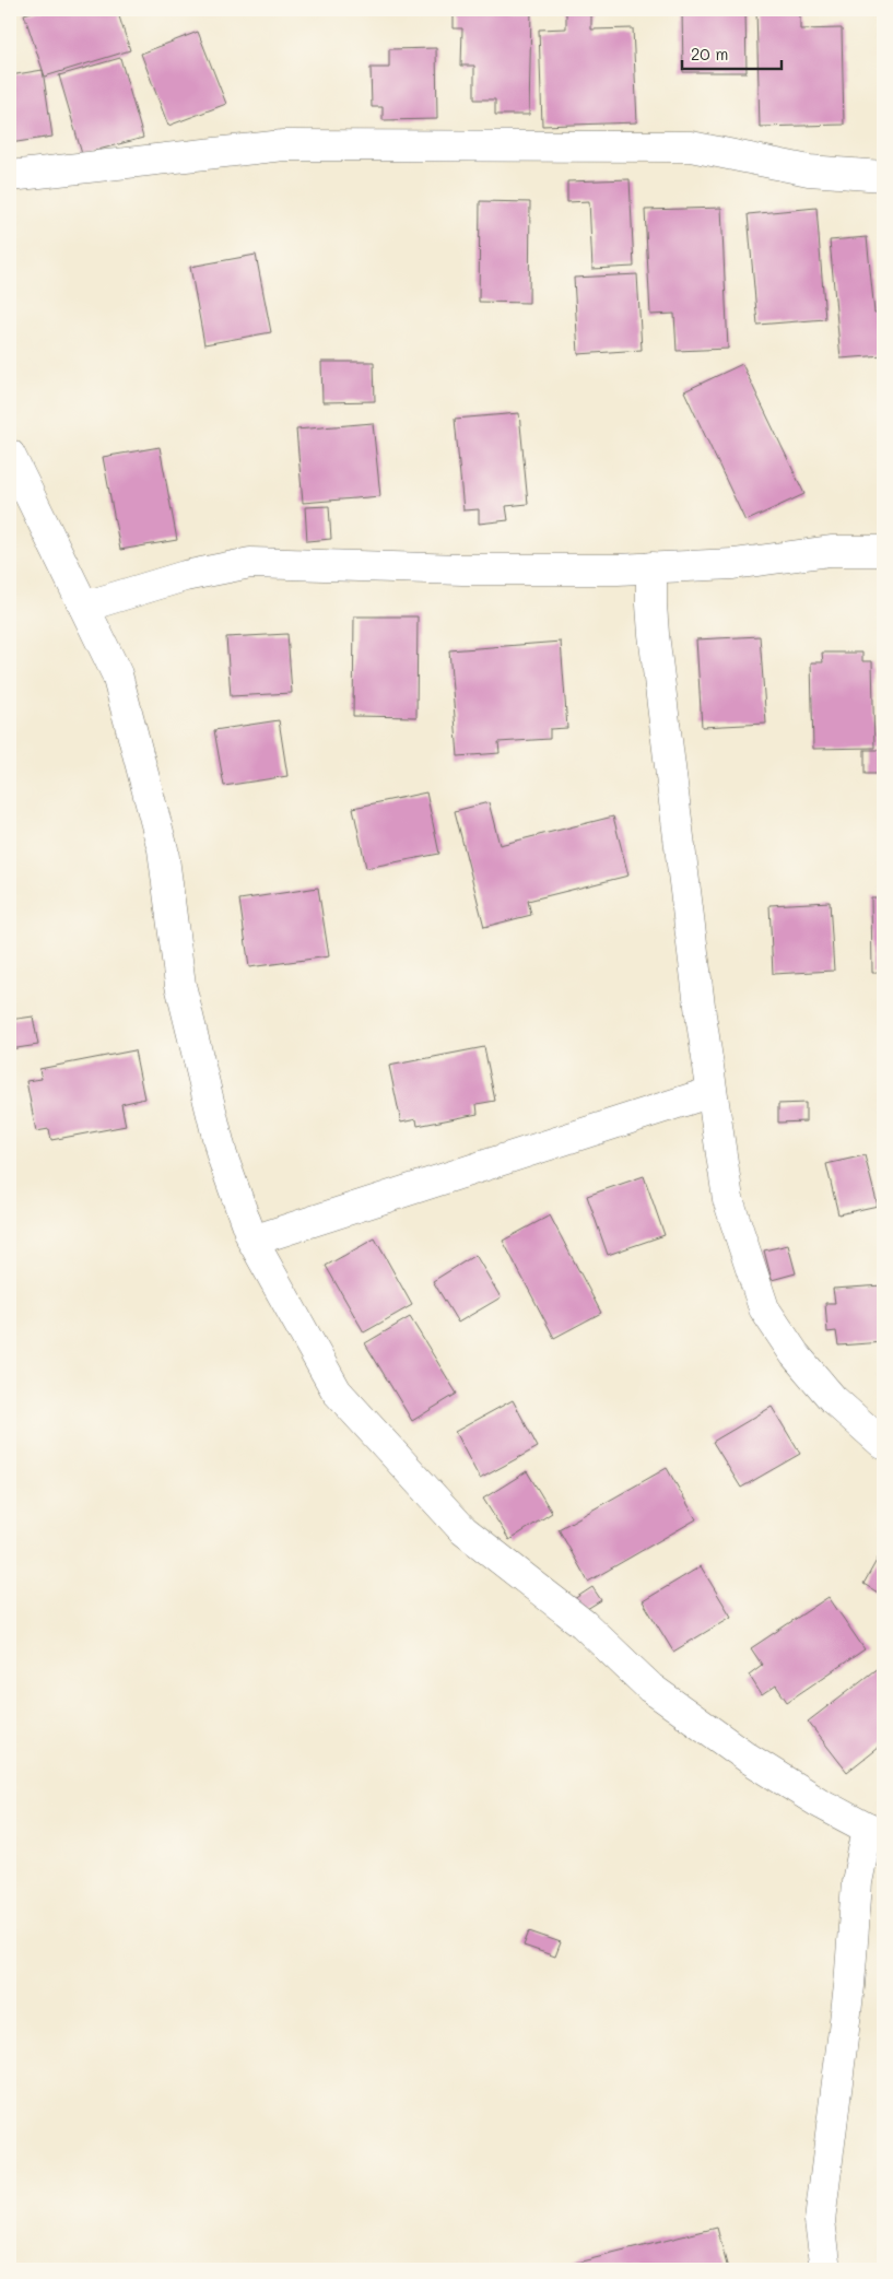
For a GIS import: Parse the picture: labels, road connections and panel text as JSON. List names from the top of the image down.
{
  "scale_bar": "20 m"
}
